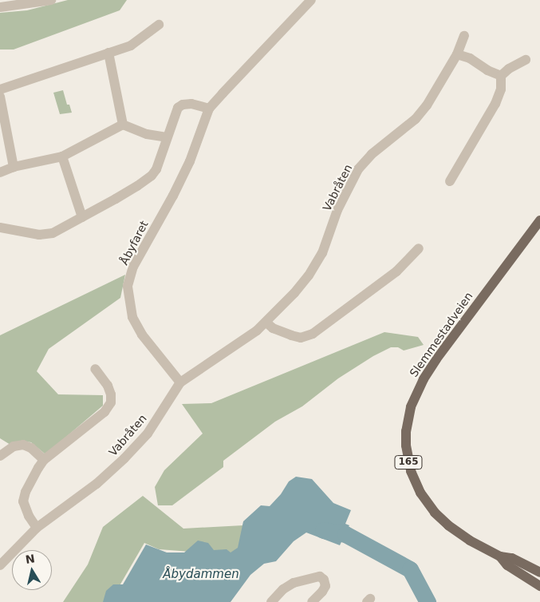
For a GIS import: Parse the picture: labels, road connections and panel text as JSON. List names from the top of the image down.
{
  "streets": {
    "main road": ["Slemmestadveien", "165"],
    "street": ["Vabråten", "Åbyfaret"]
  },
  "crossings": [
    ["Vabråten", "Åbyfaret"]
  ],
  "water": ["Åbydammen"],
  "north": "top"
}
